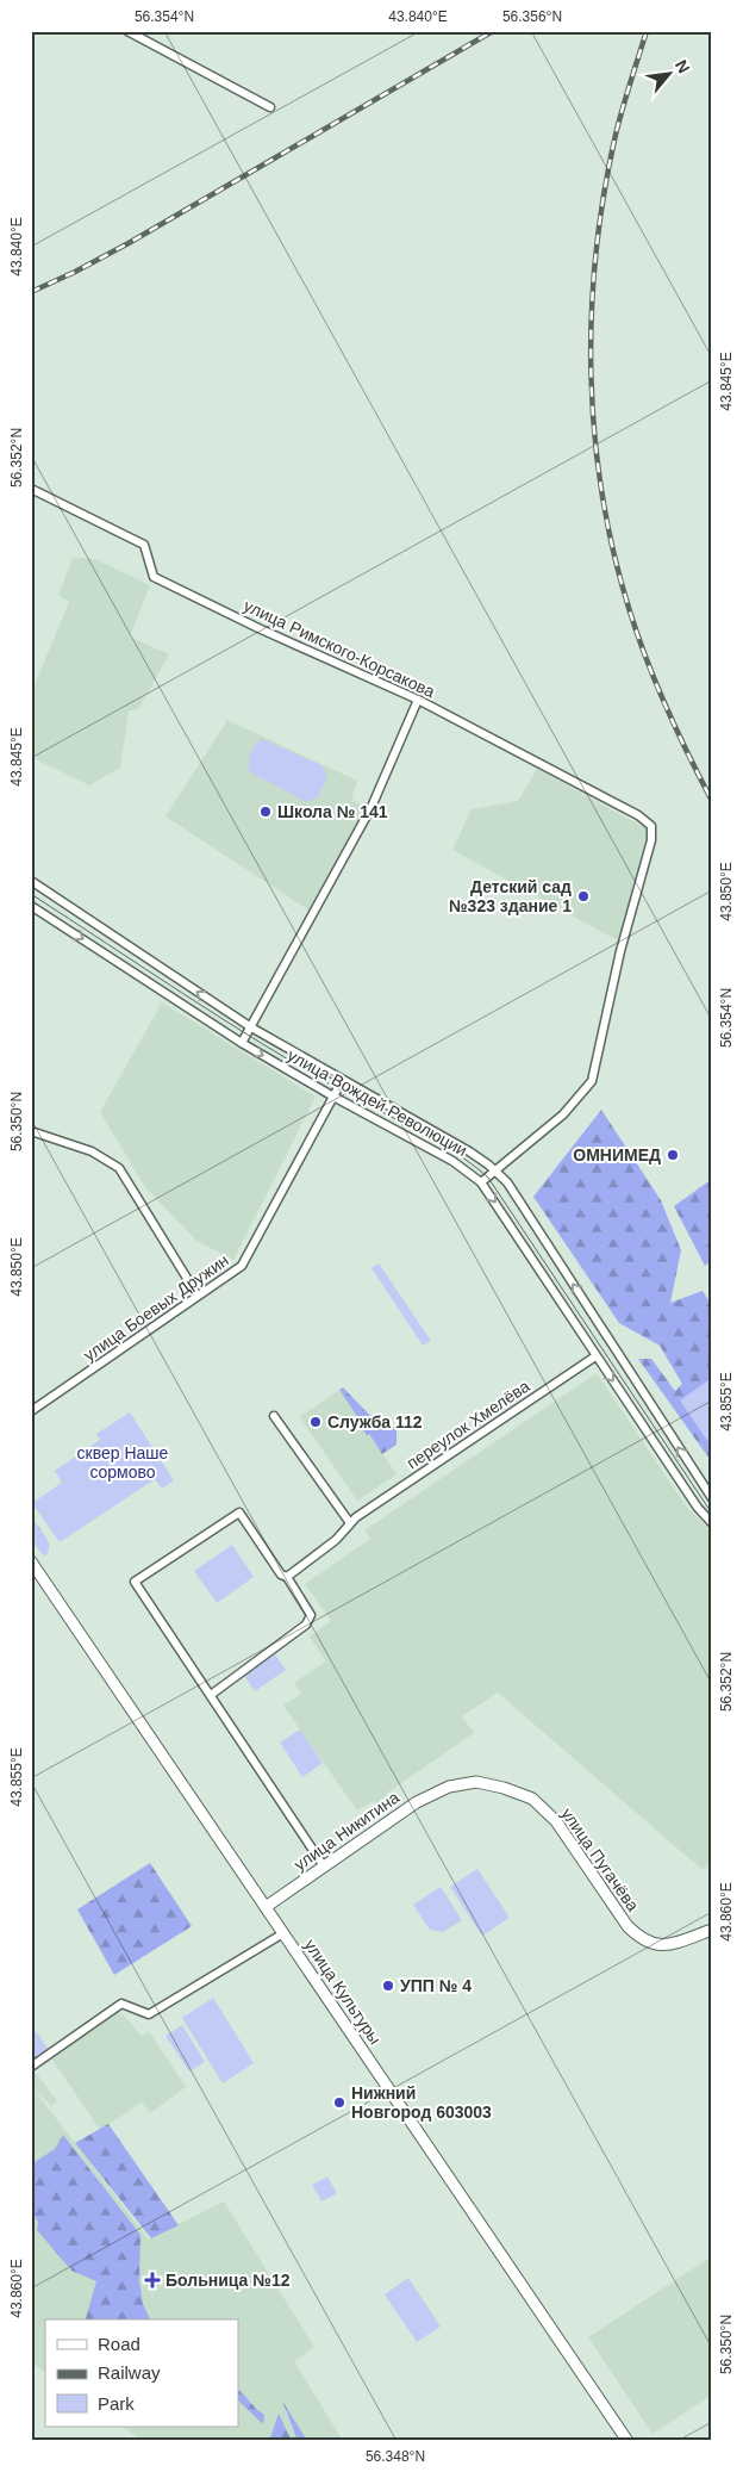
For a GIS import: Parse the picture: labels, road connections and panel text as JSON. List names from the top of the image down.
{
  "streets": {
    "main road": ["улица Никитина", "улица Пугачёва", "улица Культуры"],
    "street": [
      "улица Римского-Корсакова",
      "улица Вождей Революции",
      "улица Боевых Дружин",
      "переулок Хмелёва"
    ]
  },
  "crossings": [
    ["улица Римского-Корсакова", "улица Вождей Революции"],
    ["улица Вождей Революции", "улица Боевых Дружин"],
    ["улица Вождей Революции", "переулок Хмелёва"],
    ["улица Никитина", "улица Пугачёва"],
    ["улица Никитина", "улица Культуры"]
  ],
  "parks": ["сквер Наше сормово"],
  "places": {
    "other": [
      "Школа № 141",
      "Детский сад №323 здание 1",
      "ОМНИМЕД",
      "Служба 112",
      "УПП № 4",
      "Нижний Новгород 603003"
    ],
    "health": ["Больница №12"]
  },
  "legend": ["Road", "Railway", "Park"],
  "north": "top right",
  "coordinates": [
    "56.354°N",
    "43.840°E",
    "56.356°N",
    "43.845°E",
    "56.352°N",
    "43.850°E",
    "56.350°N",
    "43.855°E",
    "43.860°E",
    "56.348°N"
  ]
}
